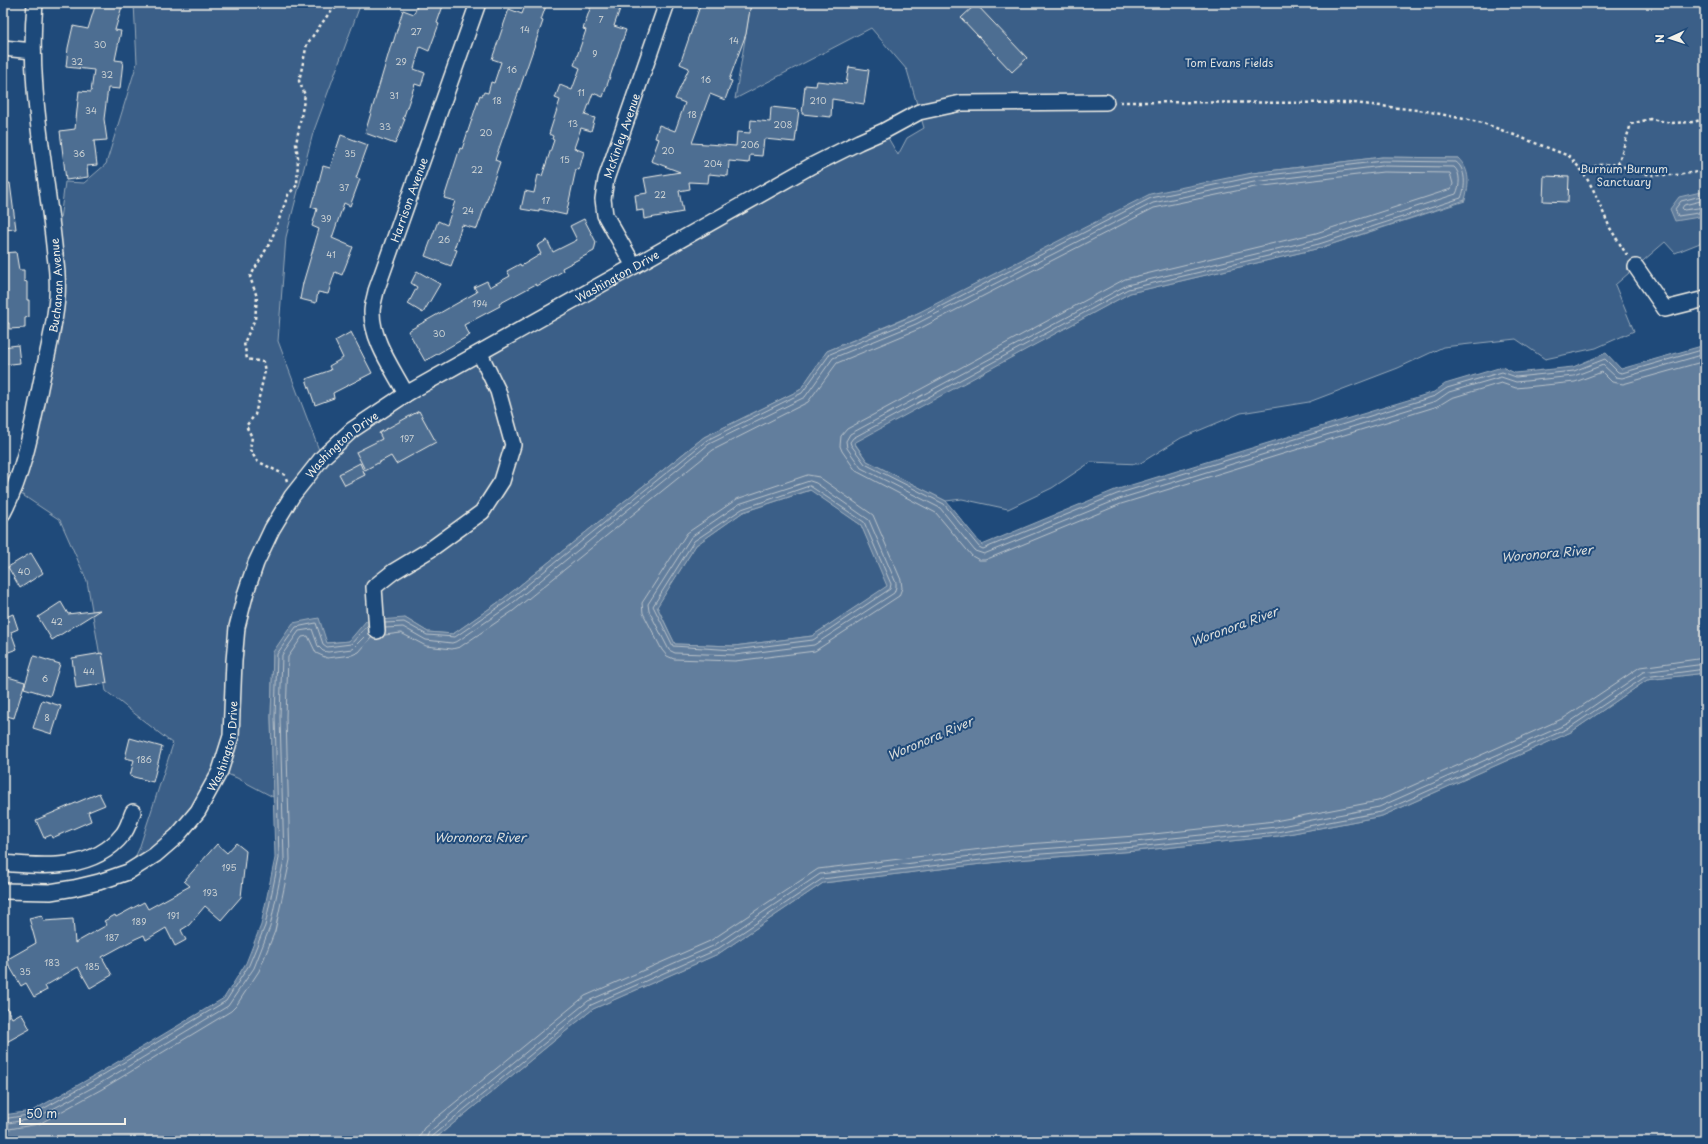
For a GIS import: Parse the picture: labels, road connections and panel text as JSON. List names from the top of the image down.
{
  "streets": {
    "street": [
      "McKinley Avenue",
      "Harrison Avenue",
      "Washington Drive",
      "Buchanan Avenue"
    ]
  },
  "crossings": [
    ["McKinley Avenue", "Washington Drive"],
    ["Harrison Avenue", "Washington Drive"]
  ],
  "water": ["Woronora River"],
  "parks": ["Tom Evans Fields", "Burnum Burnum Sanctuary"],
  "house_numbers": [
    "7",
    "14",
    "27",
    "14",
    "30",
    "9",
    "32",
    "29",
    "16",
    "32",
    "16",
    "11",
    "31",
    "18",
    "210",
    "34",
    "18",
    "13",
    "208",
    "33",
    "20",
    "206",
    "20",
    "36",
    "35",
    "15",
    "204",
    "22",
    "37",
    "22",
    "17",
    "24",
    "39",
    "26",
    "41",
    "194",
    "30",
    "197",
    "40",
    "42",
    "44",
    "6",
    "8",
    "186",
    "195",
    "193",
    "191",
    "189",
    "187",
    "183",
    "185",
    "35"
  ],
  "scale_bar": "50 m",
  "north": "left"
}
